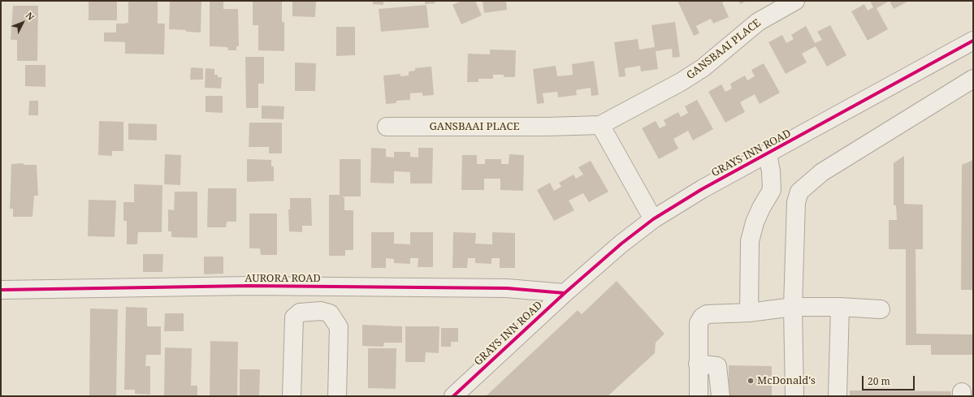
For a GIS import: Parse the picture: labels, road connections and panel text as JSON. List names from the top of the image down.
{
  "streets": {
    "street": ["GANSBAAI PLACE", "GRAYS INN ROAD", "AURORA ROAD"]
  },
  "crossings": [
    ["GRAYS INN ROAD", "AURORA ROAD"]
  ],
  "places": ["McDonald's"],
  "scale_bar": "20 m",
  "north": "top right"
}
